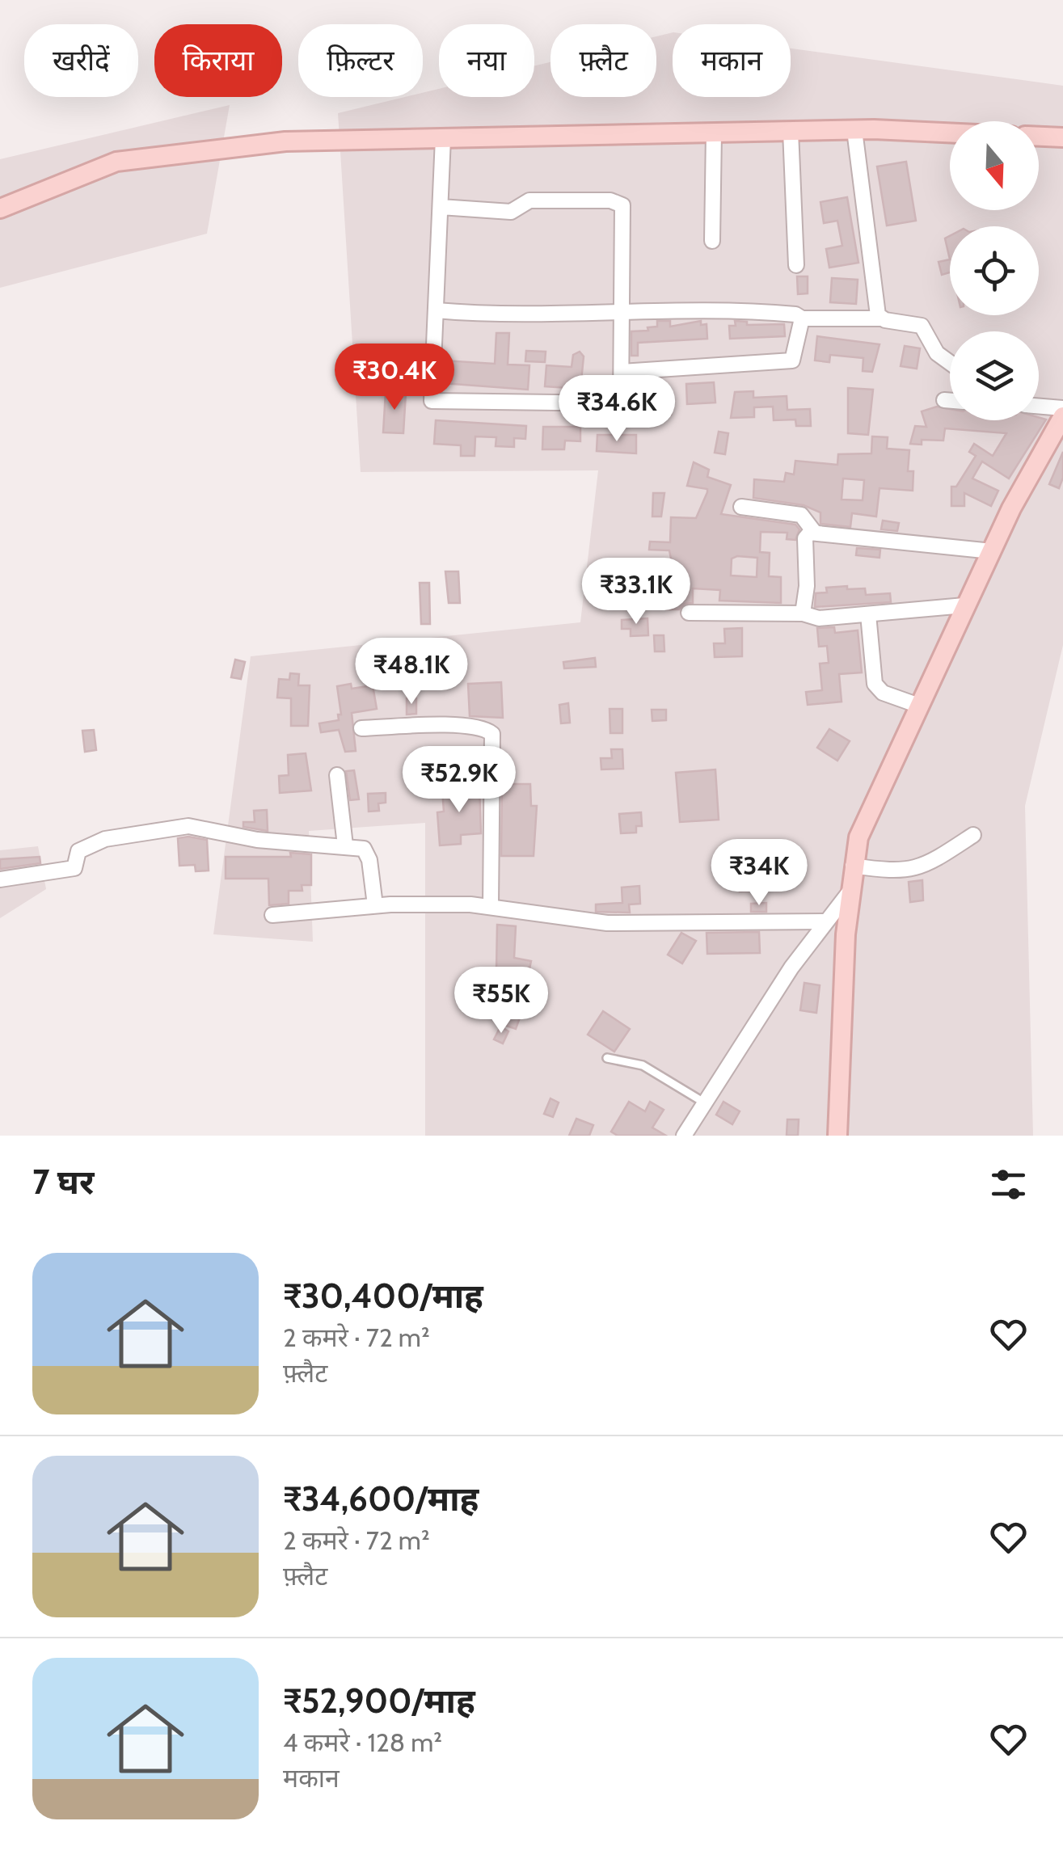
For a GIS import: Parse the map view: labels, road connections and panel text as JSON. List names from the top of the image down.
{
  "north": "bottom",
  "page": {
    "chip": [
      "खरीदें",
      "किराया",
      "फ़िल्टर",
      "नया",
      "फ़्लैट",
      "मकान"
    ],
    "price": [
      "₹30.4K",
      "₹34.6K",
      "₹33.1K",
      "₹48.1K",
      "₹52.9K",
      "₹34K",
      "₹55K"
    ],
    "heading": "7 घर",
    "list": [
      {
        "name": "₹30,400/माह",
        "note": "2 कमरे · 72 m² · फ़्लैट"
      },
      {
        "name": "₹34,600/माह",
        "note": "2 कमरे · 72 m² · फ़्लैट"
      },
      {
        "name": "₹52,900/माह",
        "note": "4 कमरे · 128 m² · मकान"
      }
    ]
  }
}
